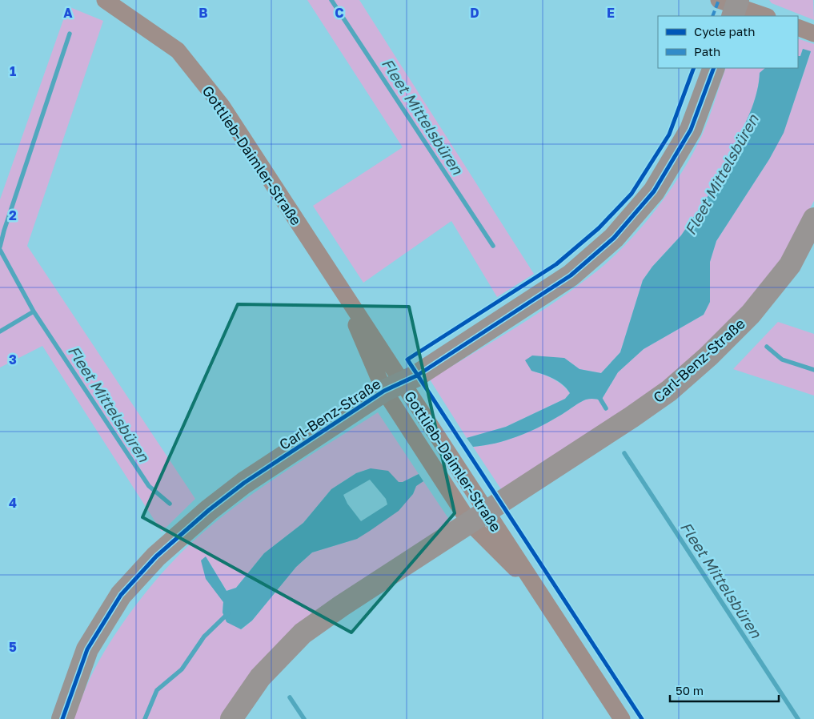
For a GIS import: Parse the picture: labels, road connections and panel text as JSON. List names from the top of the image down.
{
  "streets": {
    "street": ["Gottlieb-Daimler-Straße", "Carl-Benz-Straße"]
  },
  "crossings": [
    ["Gottlieb-Daimler-Straße", "Carl-Benz-Straße"]
  ],
  "water": ["Fleet Mittelsbüren"],
  "legend": ["Cycle path", "Path"],
  "scale_bar": "50 m",
  "grid": {
    "columns": [
      "A",
      "B",
      "C",
      "D",
      "E"
    ],
    "rows": [
      "1",
      "2",
      "3",
      "4",
      "5"
    ]
  }
}
